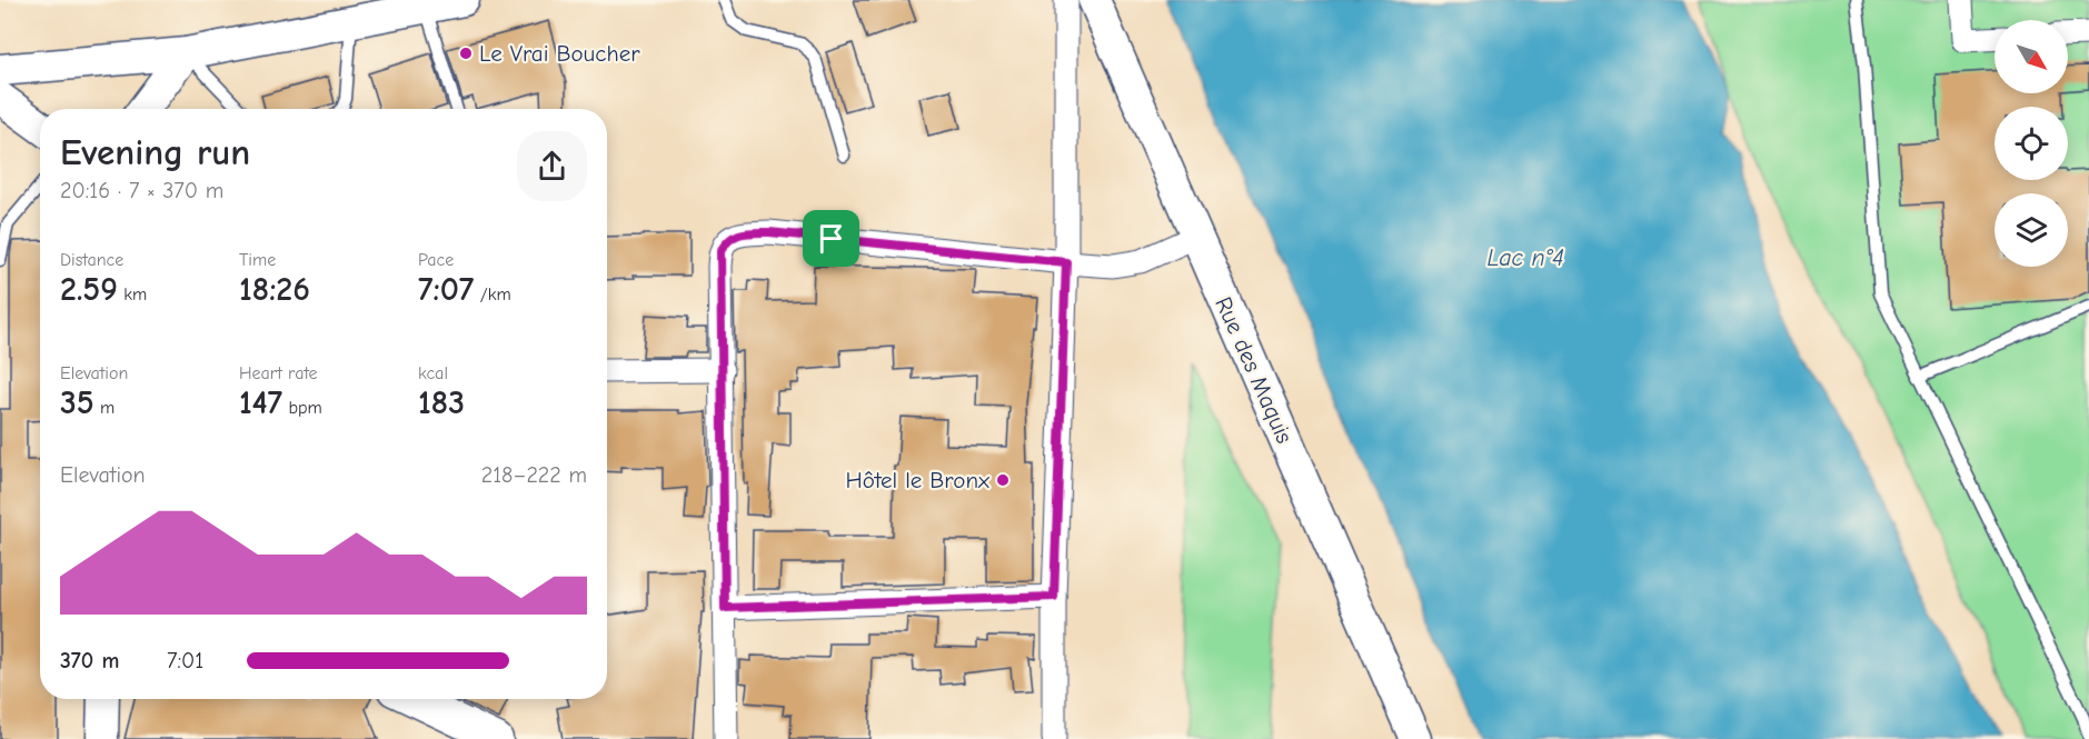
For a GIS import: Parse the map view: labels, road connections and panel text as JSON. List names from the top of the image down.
{
  "streets": {
    "street": ["Rue des Maquis"]
  },
  "water": ["Lac n°4"],
  "places": ["Le Vrai Boucher", "Hôtel le Bronx"],
  "north": "bottom right",
  "page": {
    "heading": ["Evening run", "20:16 · 7 × 370 m"],
    "stats": [
      ["Distance", "2.59 km"],
      ["Time", "18:26"],
      ["Pace", "7:07 /km"],
      ["Elevation", "35 m"],
      ["Heart rate", "147 bpm"],
      ["kcal", "183"]
    ],
    "chart": ["Elevation", "218–222 m"],
    "list": [
      {
        "name": "370 m",
        "note": "7:01"
      }
    ]
  }
}
